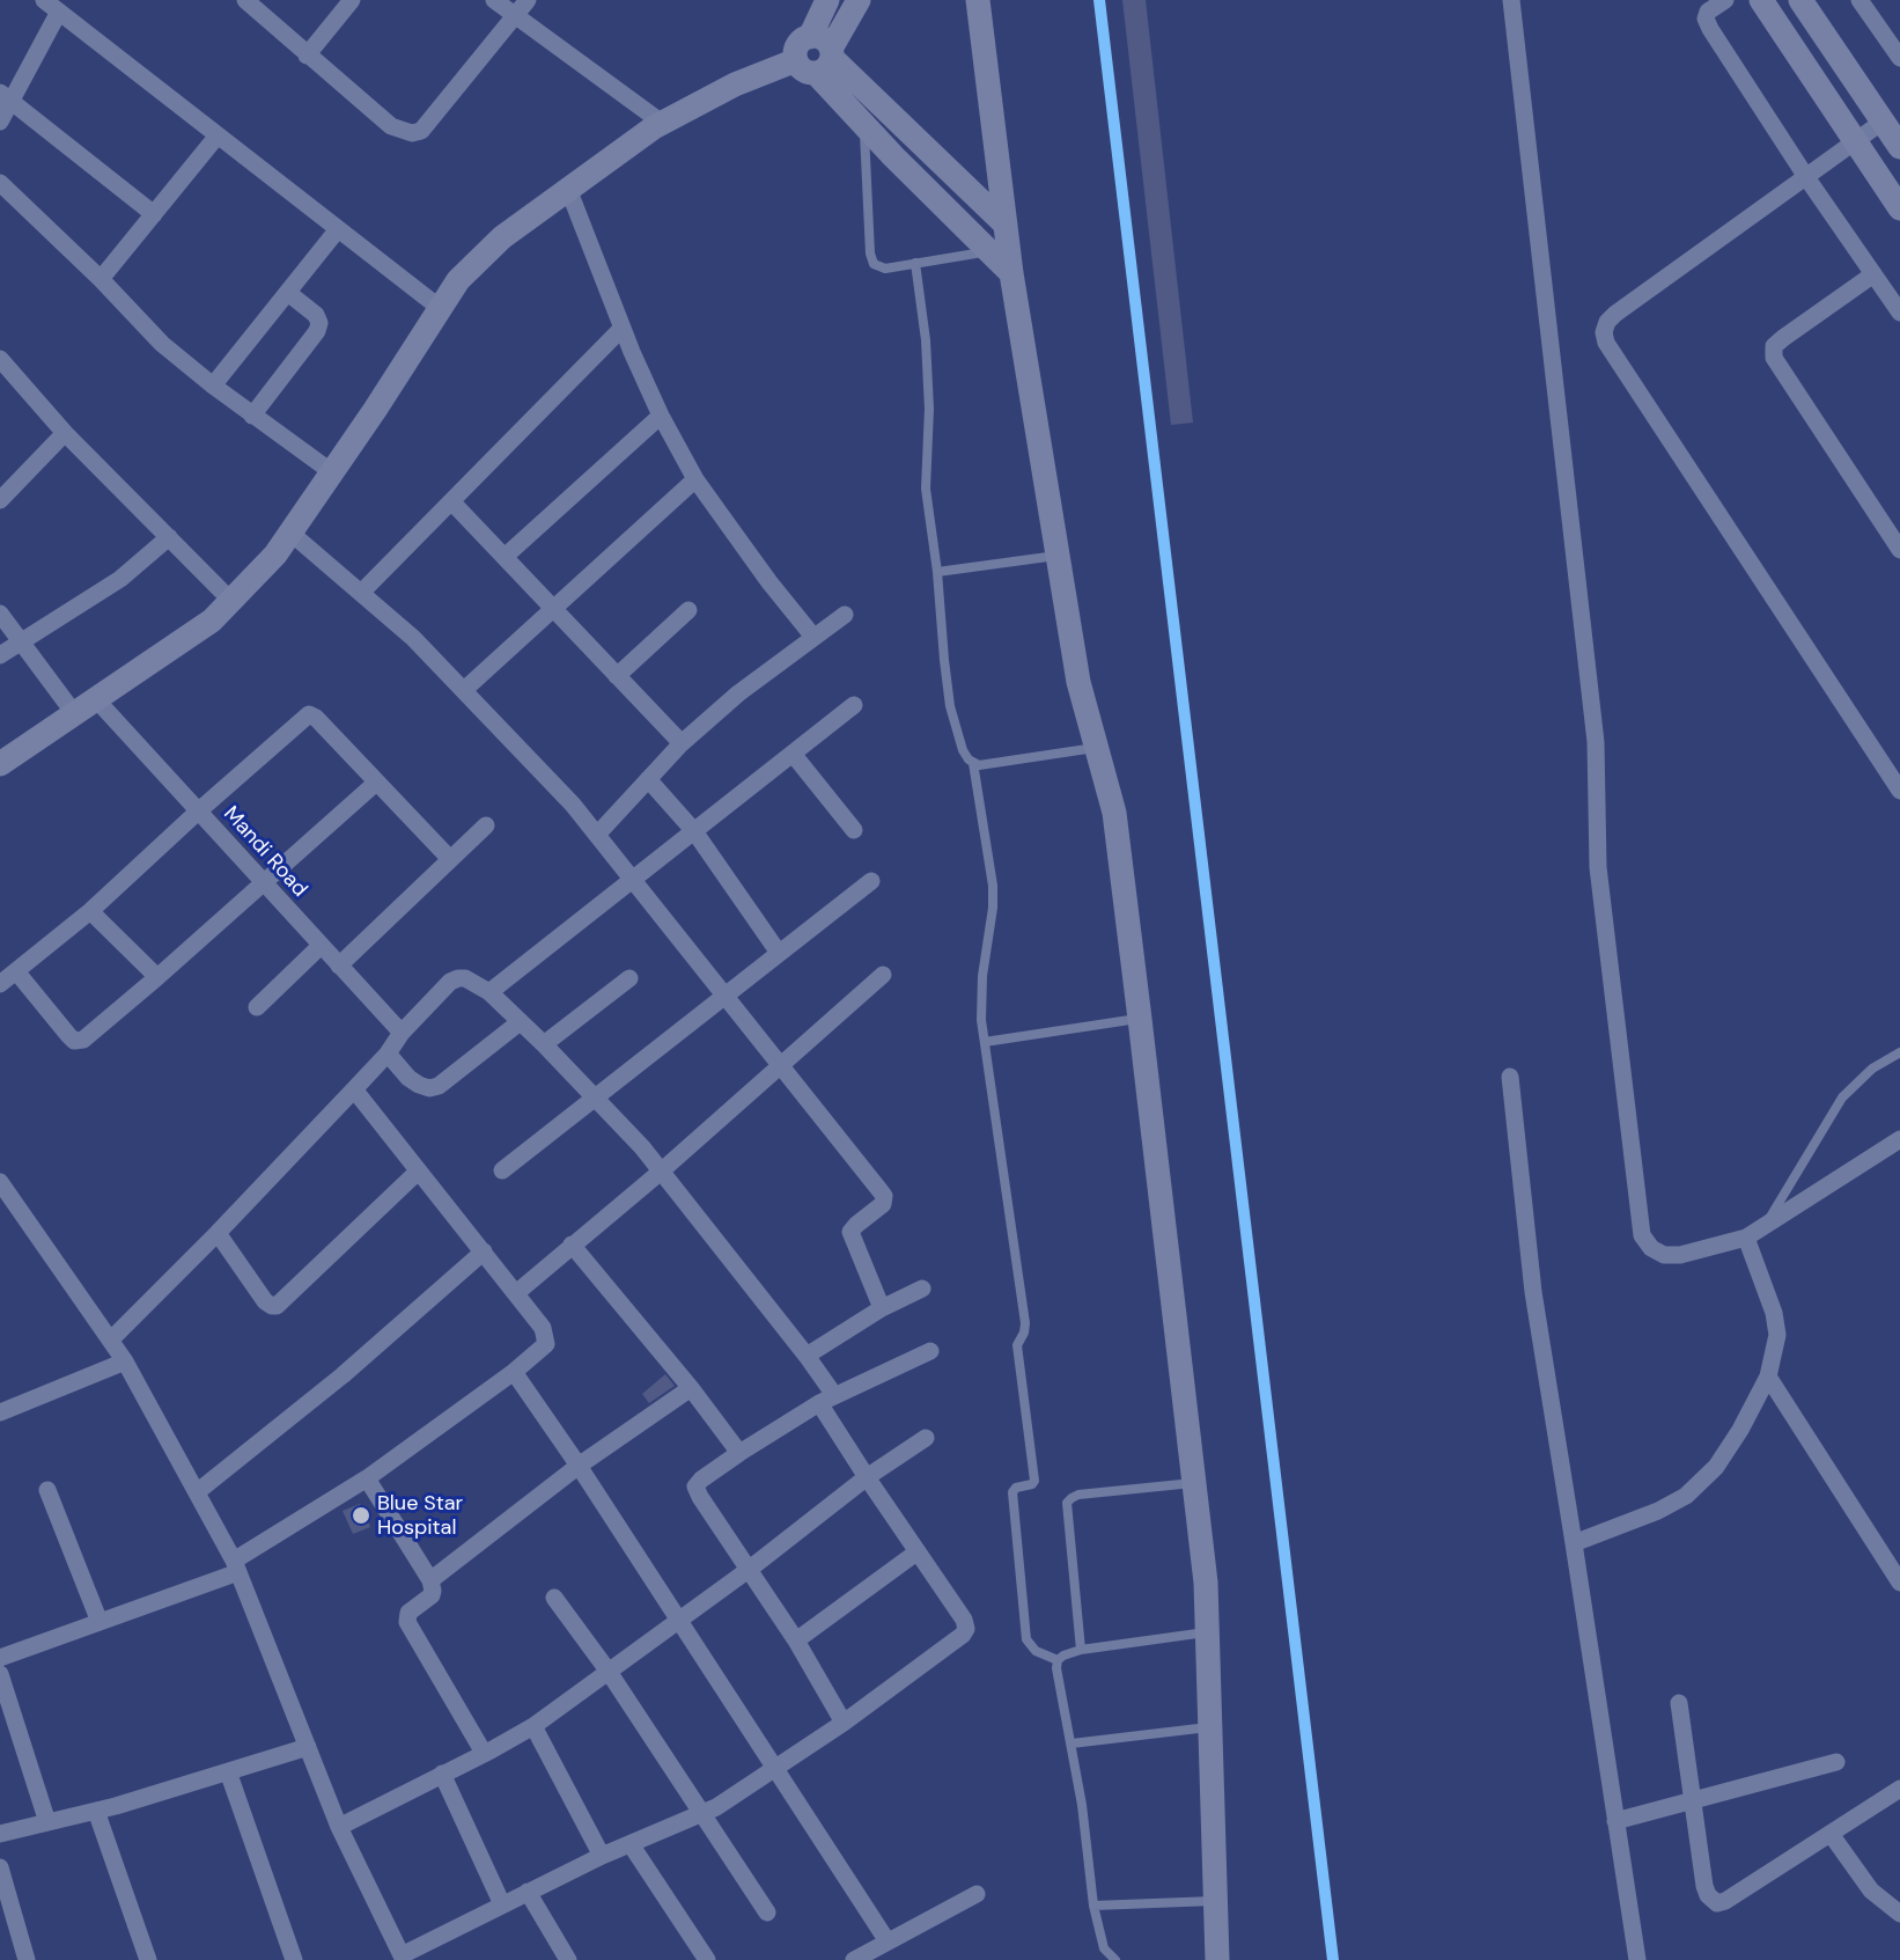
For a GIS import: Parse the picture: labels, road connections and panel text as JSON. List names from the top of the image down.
{
  "streets": {
    "street": ["Mandi Road"]
  },
  "places": ["Blue Star Hospital"]
}
